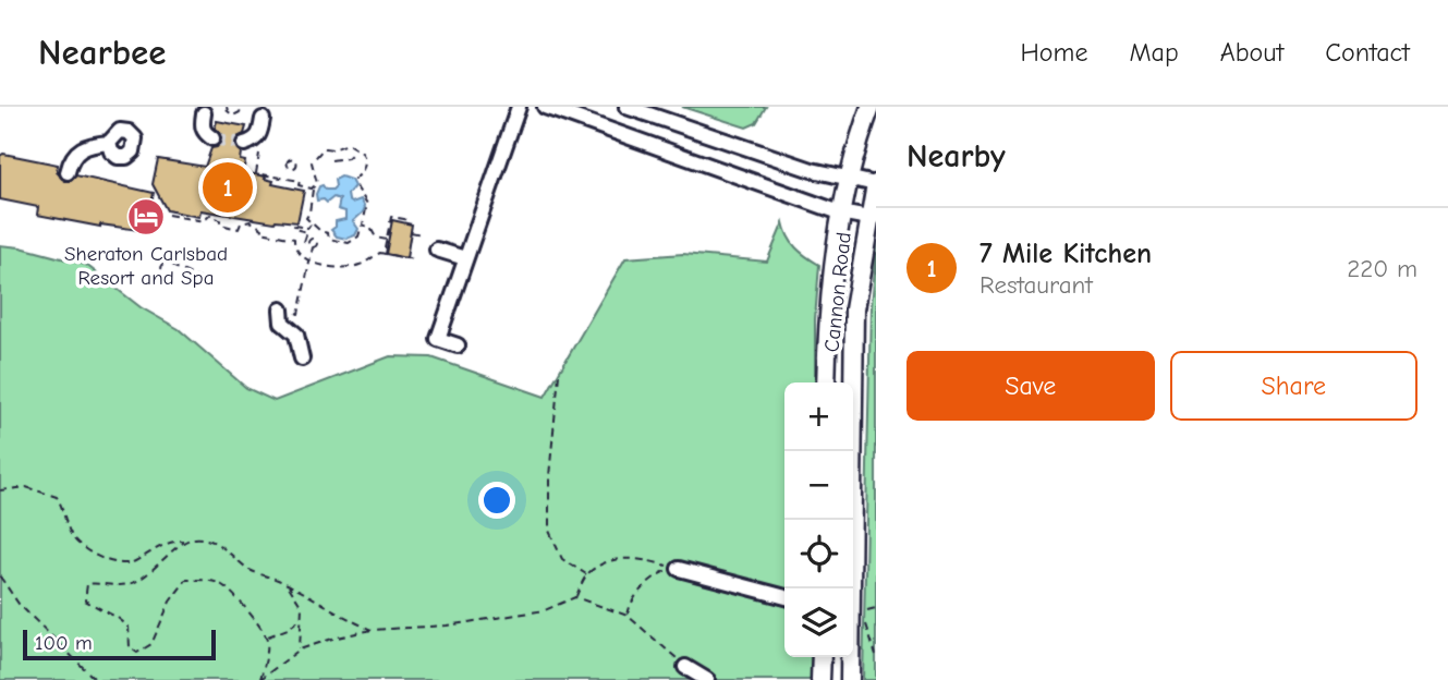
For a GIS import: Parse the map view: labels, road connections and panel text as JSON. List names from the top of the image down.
{
  "streets": {
    "main road": ["Cannon Road"]
  },
  "places": {
    "hotel": ["Sheraton Carlsbad Resort and Spa"]
  },
  "scale_bar": "100 m",
  "page": {
    "header": "Nearbee",
    "nav": [
      "Home",
      "Map",
      "About",
      "Contact"
    ],
    "heading": "Nearby",
    "pins": "1",
    "list": [
      {
        "mark": "1",
        "name": "7 Mile Kitchen",
        "note": "Restaurant",
        "value": "220 m"
      }
    ],
    "buttons": ["Save", "Share"],
    "map_buttons": ["+", "−"],
    "scale": "100 m"
  }
}
